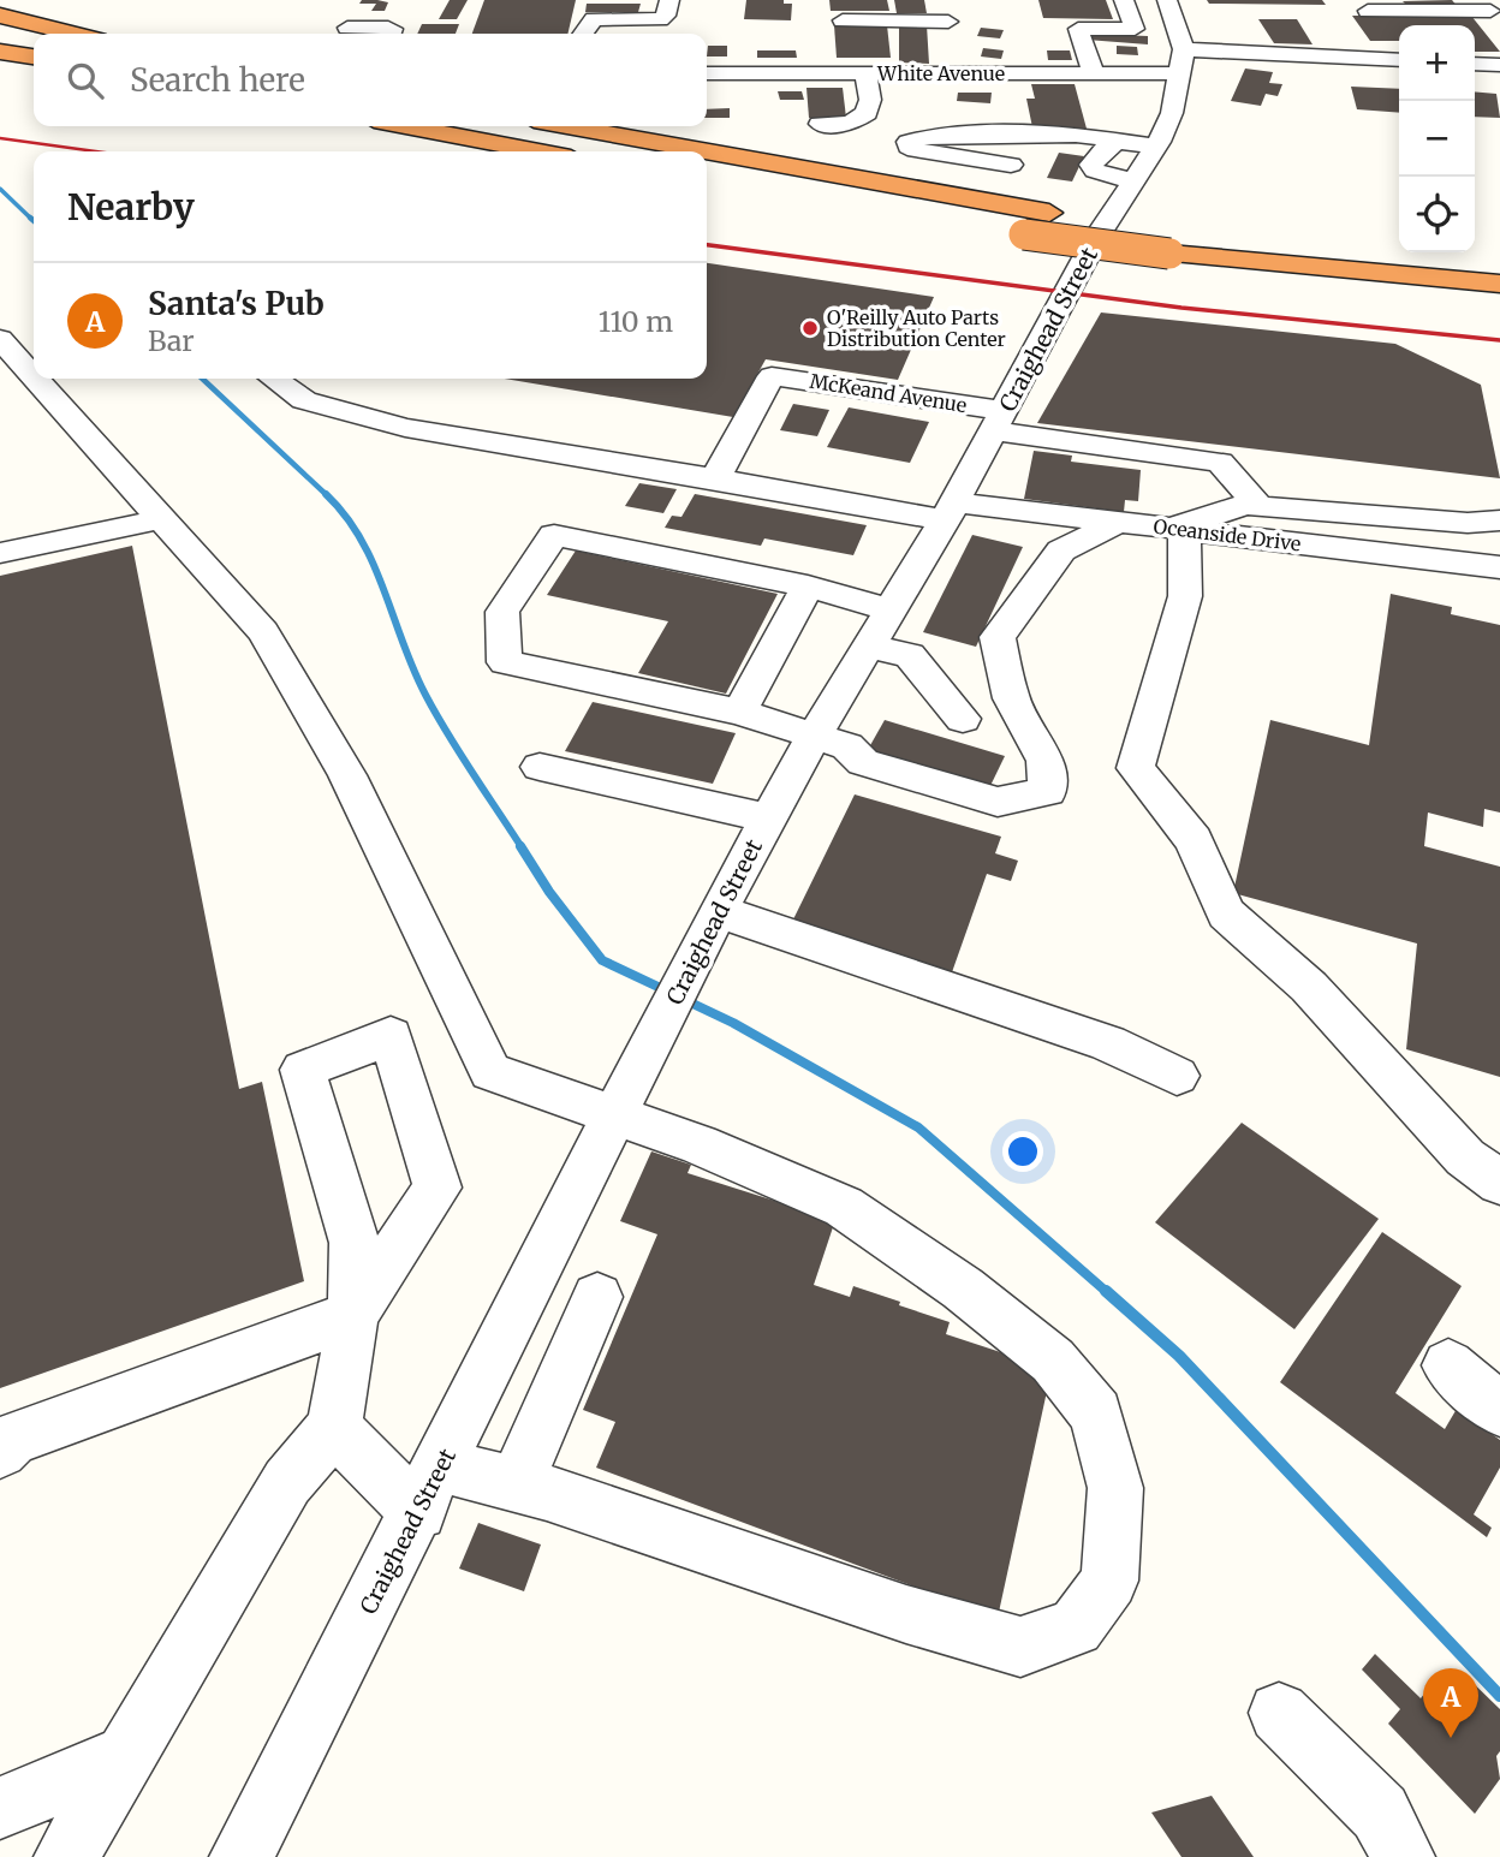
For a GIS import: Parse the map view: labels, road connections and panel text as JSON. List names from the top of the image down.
{
  "streets": {
    "street": [
      "White Avenue",
      "Craighead Street",
      "McKeand Avenue",
      "Oceanside Drive"
    ]
  },
  "crossings": [
    ["White Avenue", "Craighead Street"],
    ["Craighead Street", "McKeand Avenue"],
    ["Craighead Street", "Oceanside Drive"],
    ["McKeand Avenue", "Oceanside Drive"]
  ],
  "places": ["O'Reilly Auto Parts Distribution Center"],
  "page": {
    "map_buttons": ["+", "−"],
    "search": "Search here",
    "heading": "Nearby",
    "list": [
      {
        "mark": "A",
        "name": "Santa's Pub",
        "note": "Bar",
        "value": "110 m"
      }
    ],
    "pins": "A"
  }
}
